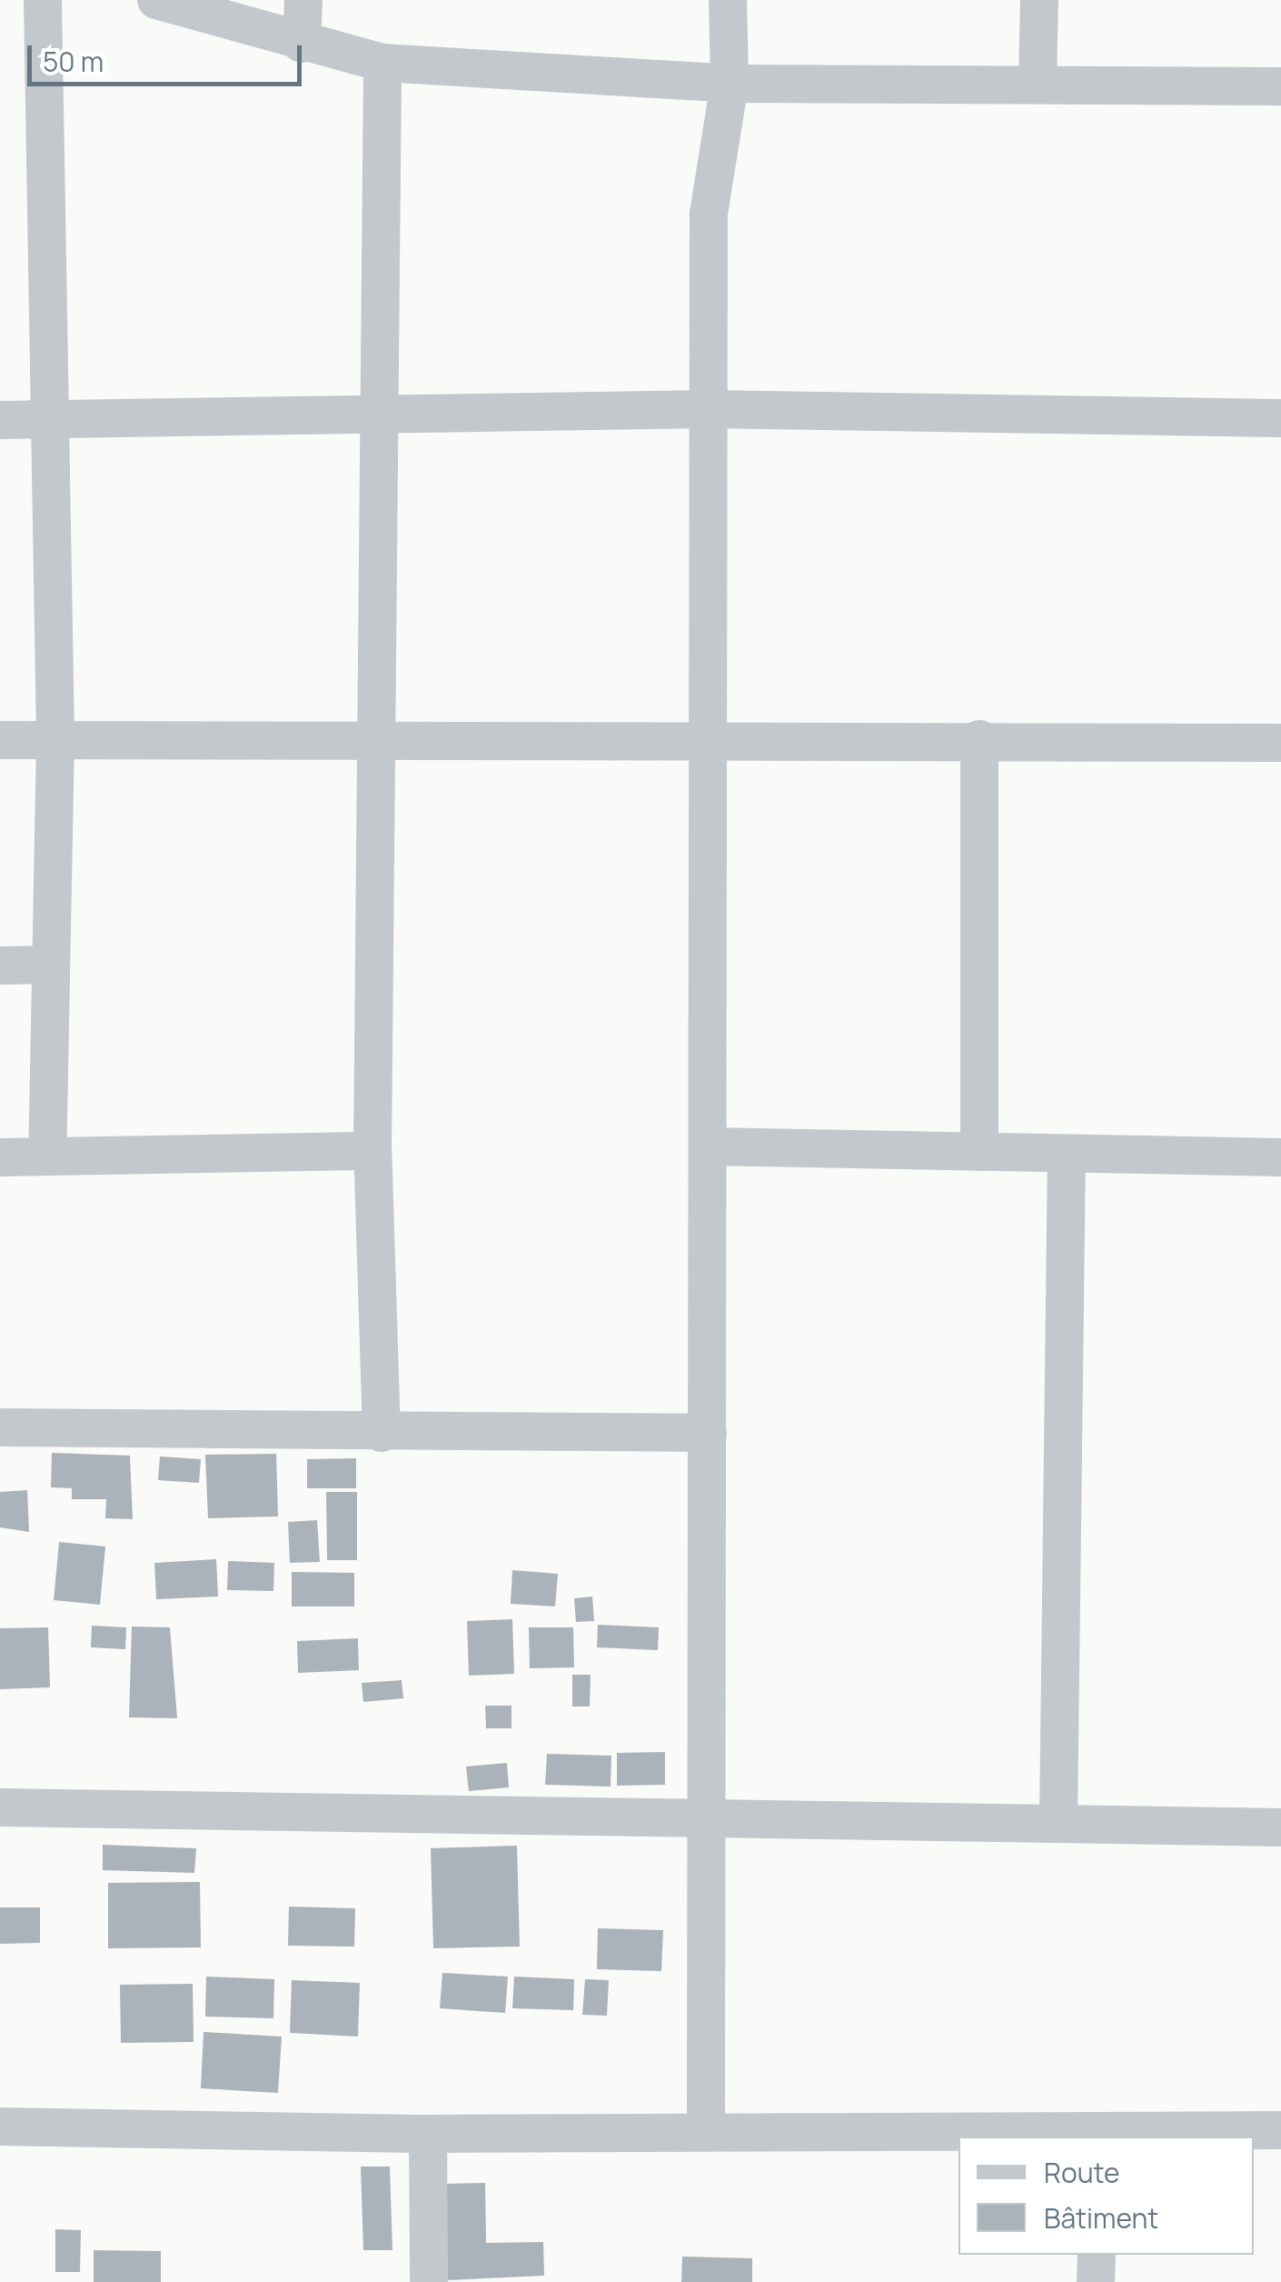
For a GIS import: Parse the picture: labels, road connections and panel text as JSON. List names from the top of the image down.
{
  "legend": ["Route", "Bâtiment"],
  "scale_bar": "50 m"
}
